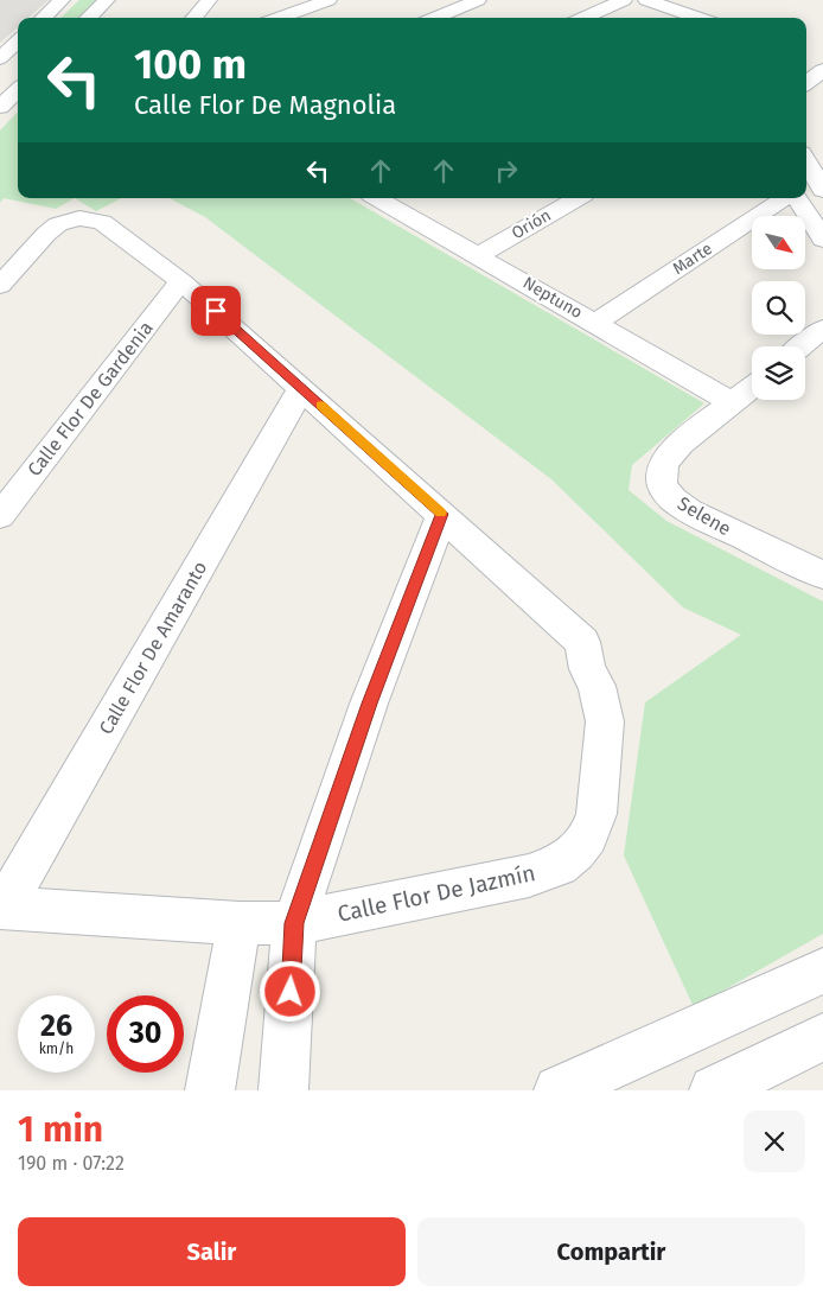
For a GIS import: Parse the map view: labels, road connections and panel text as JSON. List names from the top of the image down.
{
  "streets": {
    "street": [
      "Orión",
      "Marte",
      "Neptuno",
      "Calle Flor De Gardenia",
      "Selene",
      "Calle Flor De Amaranto",
      "Calle Flor De Jazmín"
    ]
  },
  "crossings": [
    ["Orión", "Neptuno"],
    ["Marte", "Neptuno"],
    ["Neptuno", "Selene"],
    ["Calle Flor De Amaranto", "Calle Flor De Jazmín"]
  ],
  "north": "bottom right",
  "page": {
    "turn": ["100 m", "Calle Flor De Magnolia"],
    "speed": "26 km/h",
    "limit": "30",
    "heading": ["1 min", "190 m · 07:22"],
    "buttons": ["Salir", "Compartir"]
  }
}
